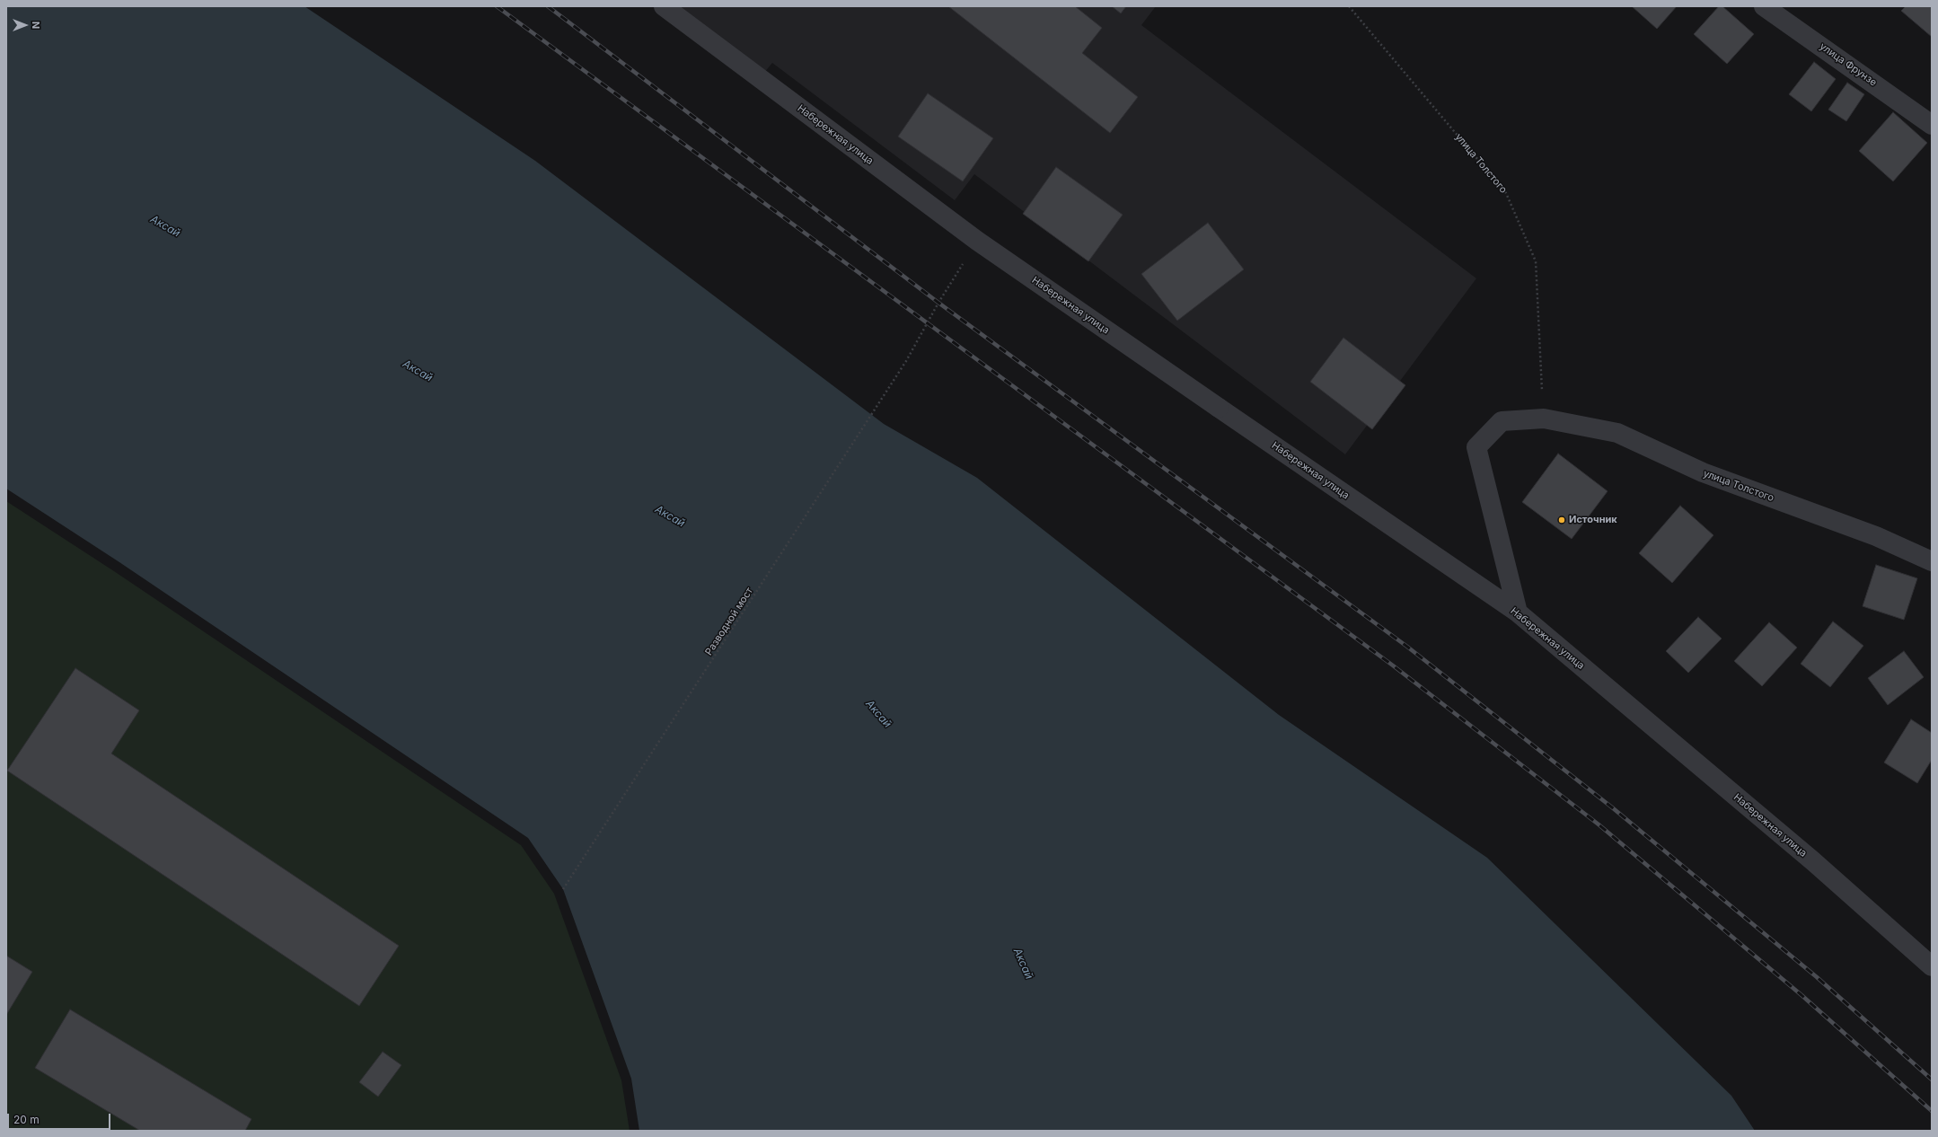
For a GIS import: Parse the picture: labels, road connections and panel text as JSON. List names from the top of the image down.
{
  "streets": {
    "street": ["улица Фрунзе", "Набережная улица", "улица Толстого"],
    "path": ["Разводной мост"]
  },
  "crossings": [
    ["Набережная улица", "улица Толстого"],
    ["Набережная улица", "Разводной мост"]
  ],
  "water": ["Аксай"],
  "places": ["Источник"],
  "scale_bar": "20 m",
  "north": "right"
}
